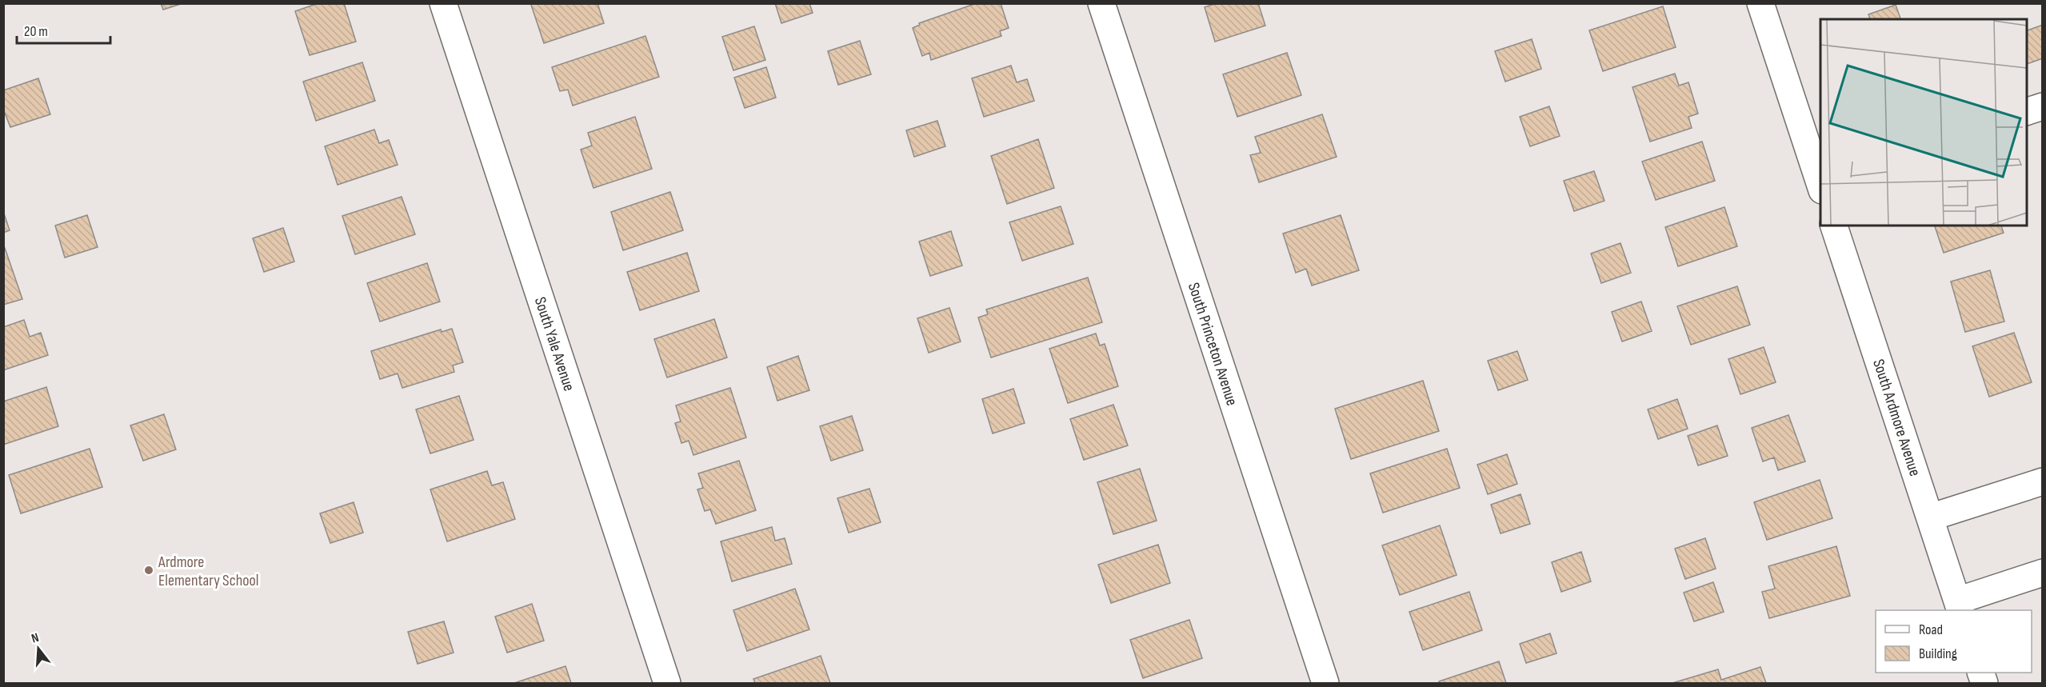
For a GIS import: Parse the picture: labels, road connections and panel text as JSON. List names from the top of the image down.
{
  "streets": {
    "street": ["South Yale Avenue", "South Princeton Avenue", "South Ardmore Avenue"]
  },
  "places": ["Ardmore Elementary School"],
  "legend": ["Road", "Building"],
  "scale_bar": "20 m",
  "north": "top"
}
